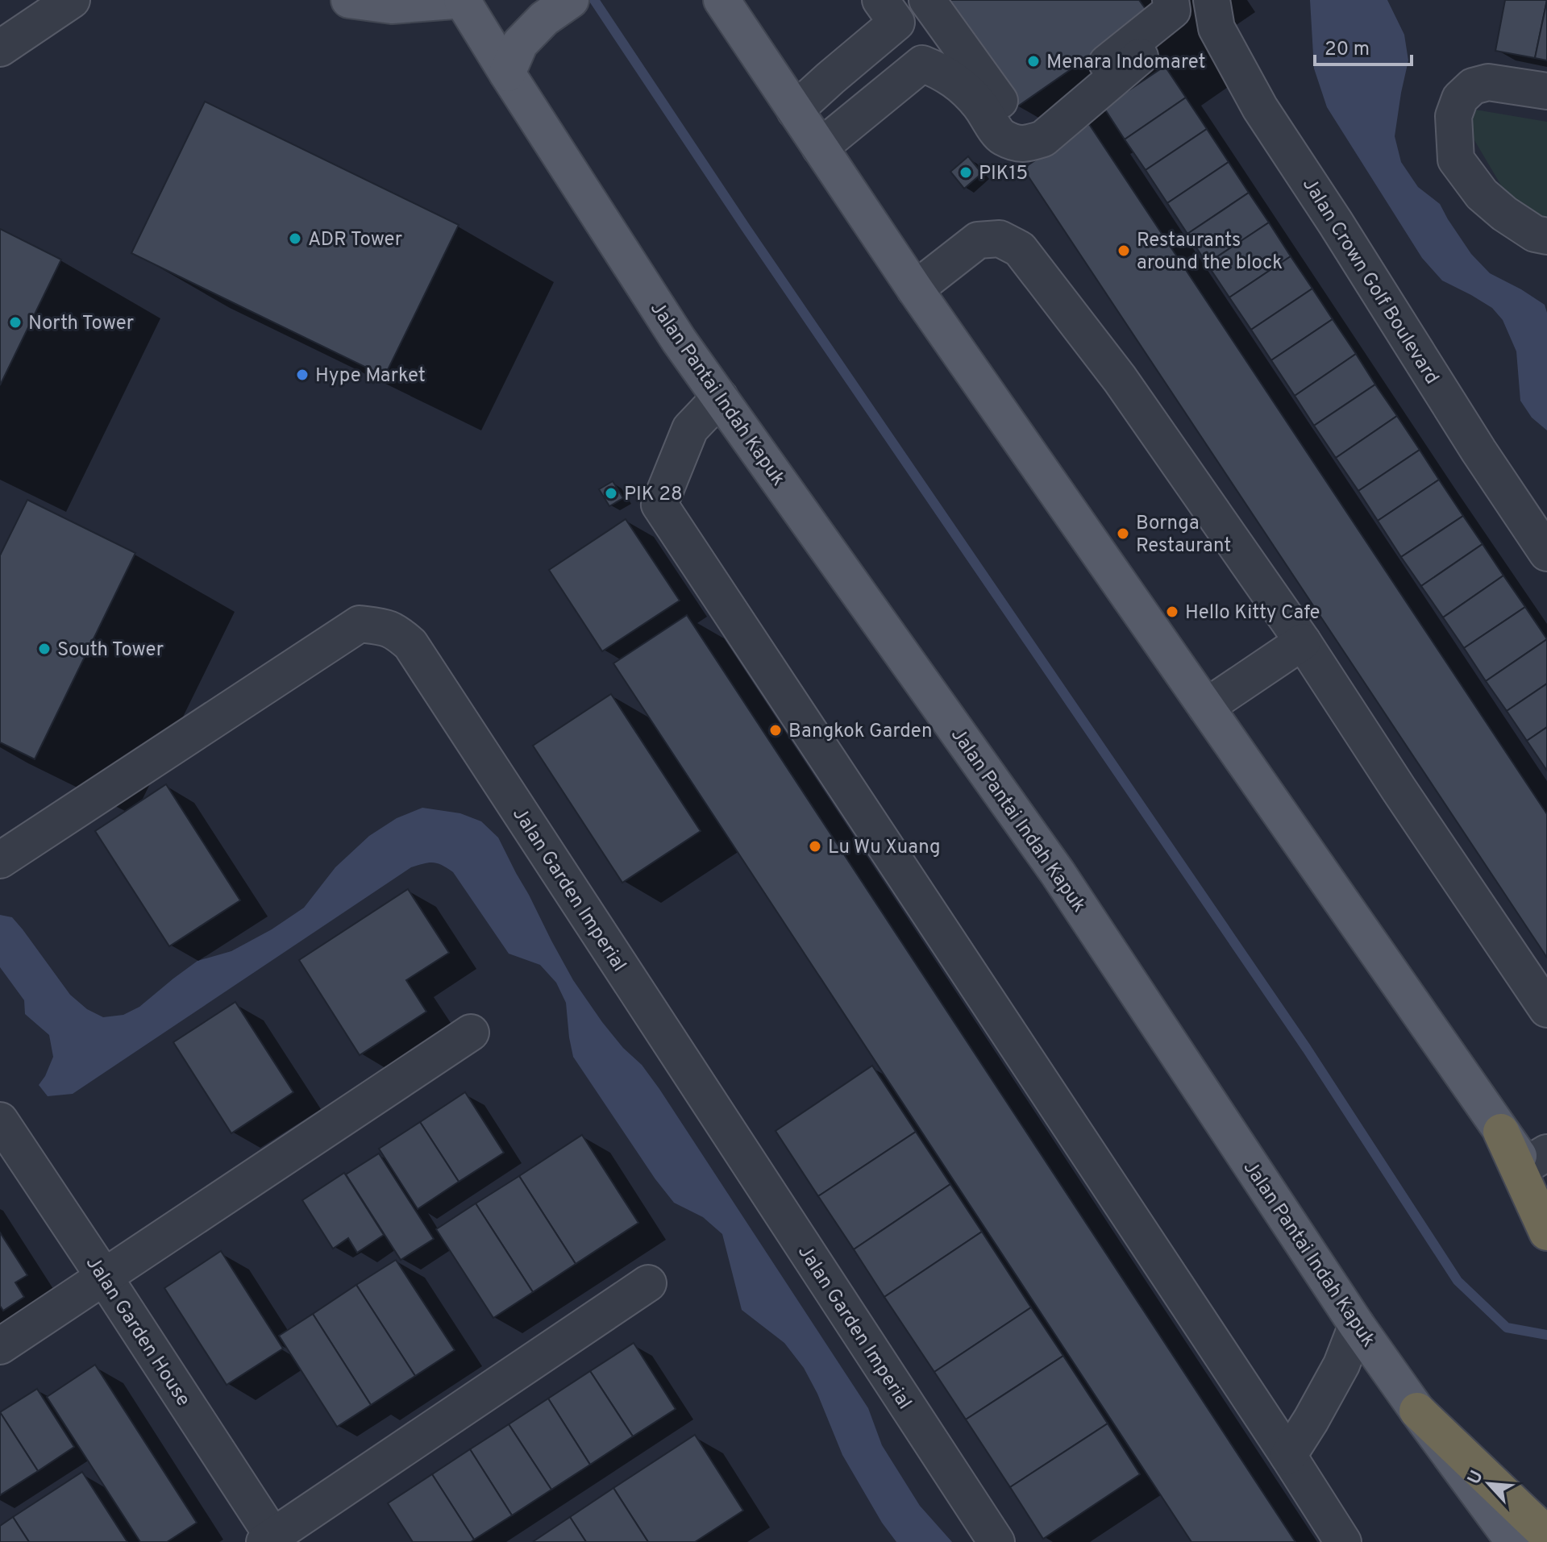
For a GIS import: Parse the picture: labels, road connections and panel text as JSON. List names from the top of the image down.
{
  "streets": {
    "main road": ["Jalan Pantai Indah Kapuk"],
    "street": ["Jalan Crown Golf Boulevard", "Jalan Garden Imperial", "Jalan Garden House"]
  },
  "places": [
    "Menara Indomaret",
    "PIK15",
    "ADR Tower",
    "Restaurants around the block",
    "North Tower",
    "Hype Market",
    "PIK 28",
    "Bornga Restaurant",
    "Hello Kitty Cafe",
    "South Tower",
    "Bangkok Garden",
    "Lu Wu Xuang"
  ],
  "scale_bar": "20 m",
  "north": "top left"
}
